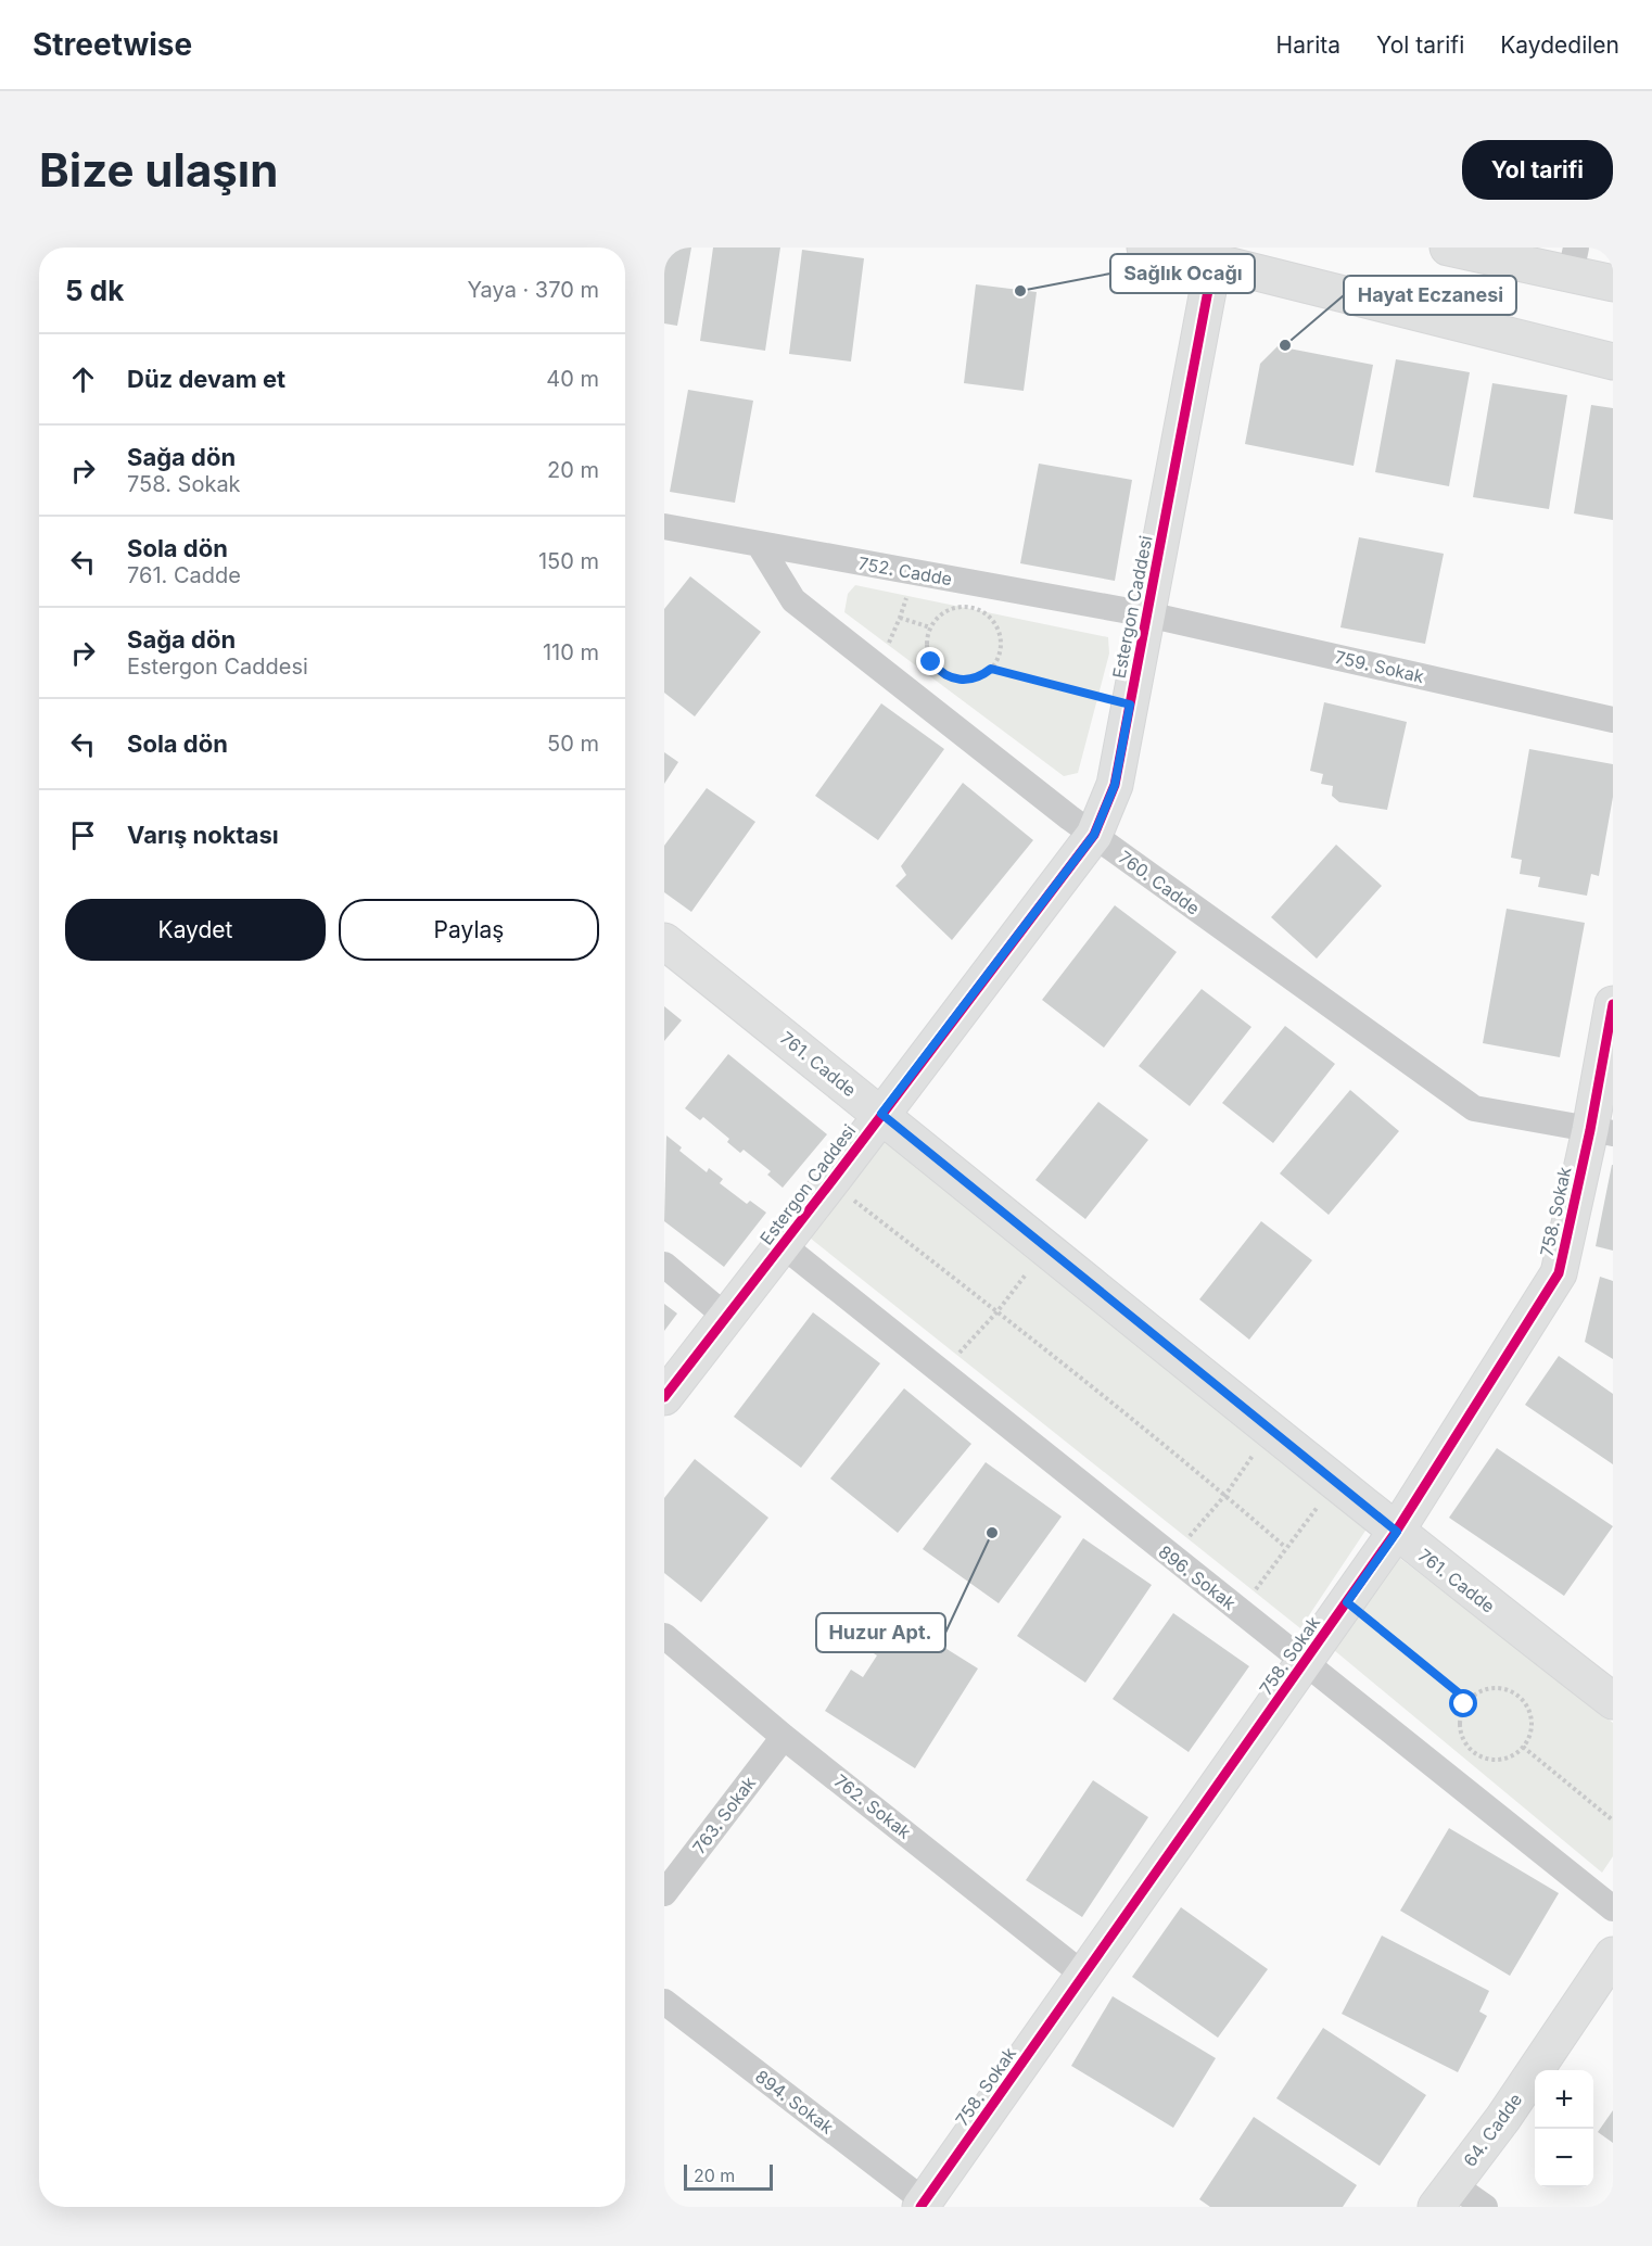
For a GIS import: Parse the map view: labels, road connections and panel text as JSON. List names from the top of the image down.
{
  "streets": {
    "street": [
      "752. Cadde",
      "Estergon Caddesi",
      "759. Sokak",
      "760. Cadde",
      "761. Cadde",
      "758. Sokak",
      "896. Sokak",
      "762. Sokak",
      "763. Sokak",
      "894. Sokak",
      "64. Cadde"
    ]
  },
  "crossings": [
    ["752. Cadde", "Estergon Caddesi"],
    ["752. Cadde", "759. Sokak"],
    ["752. Cadde", "760. Cadde"],
    ["Estergon Caddesi", "759. Sokak"],
    ["Estergon Caddesi", "760. Cadde"],
    ["Estergon Caddesi", "761. Cadde"],
    ["Estergon Caddesi", "896. Sokak"],
    ["760. Cadde", "758. Sokak"],
    ["761. Cadde", "758. Sokak"],
    ["758. Sokak", "896. Sokak"],
    ["758. Sokak", "762. Sokak"],
    ["758. Sokak", "894. Sokak"],
    ["762. Sokak", "763. Sokak"]
  ],
  "places": ["Sağlık Ocağı", "Hayat Eczanesi", "Huzur Apt."],
  "scale_bar": "20 m",
  "page": {
    "header": "Streetwise",
    "nav": ["Harita", "Yol tarifi", "Kaydedilen"],
    "buttons": [
      "Yol tarifi",
      ["Kaydet", "Paylaş"]
    ],
    "title": "Bize ulaşın",
    "heading": ["5 dk", "Yaya · 370 m"],
    "list": [
      ["Düz devam et", "40 m"],
      ["Sağa dön", "758. Sokak", "20 m"],
      ["Sola dön", "761. Cadde", "150 m"],
      ["Sağa dön", "Estergon Caddesi", "110 m"],
      ["Sola dön", "50 m"],
      "Varış noktası"
    ],
    "map_buttons": ["+", "−"],
    "scale": "20 m"
  }
}
